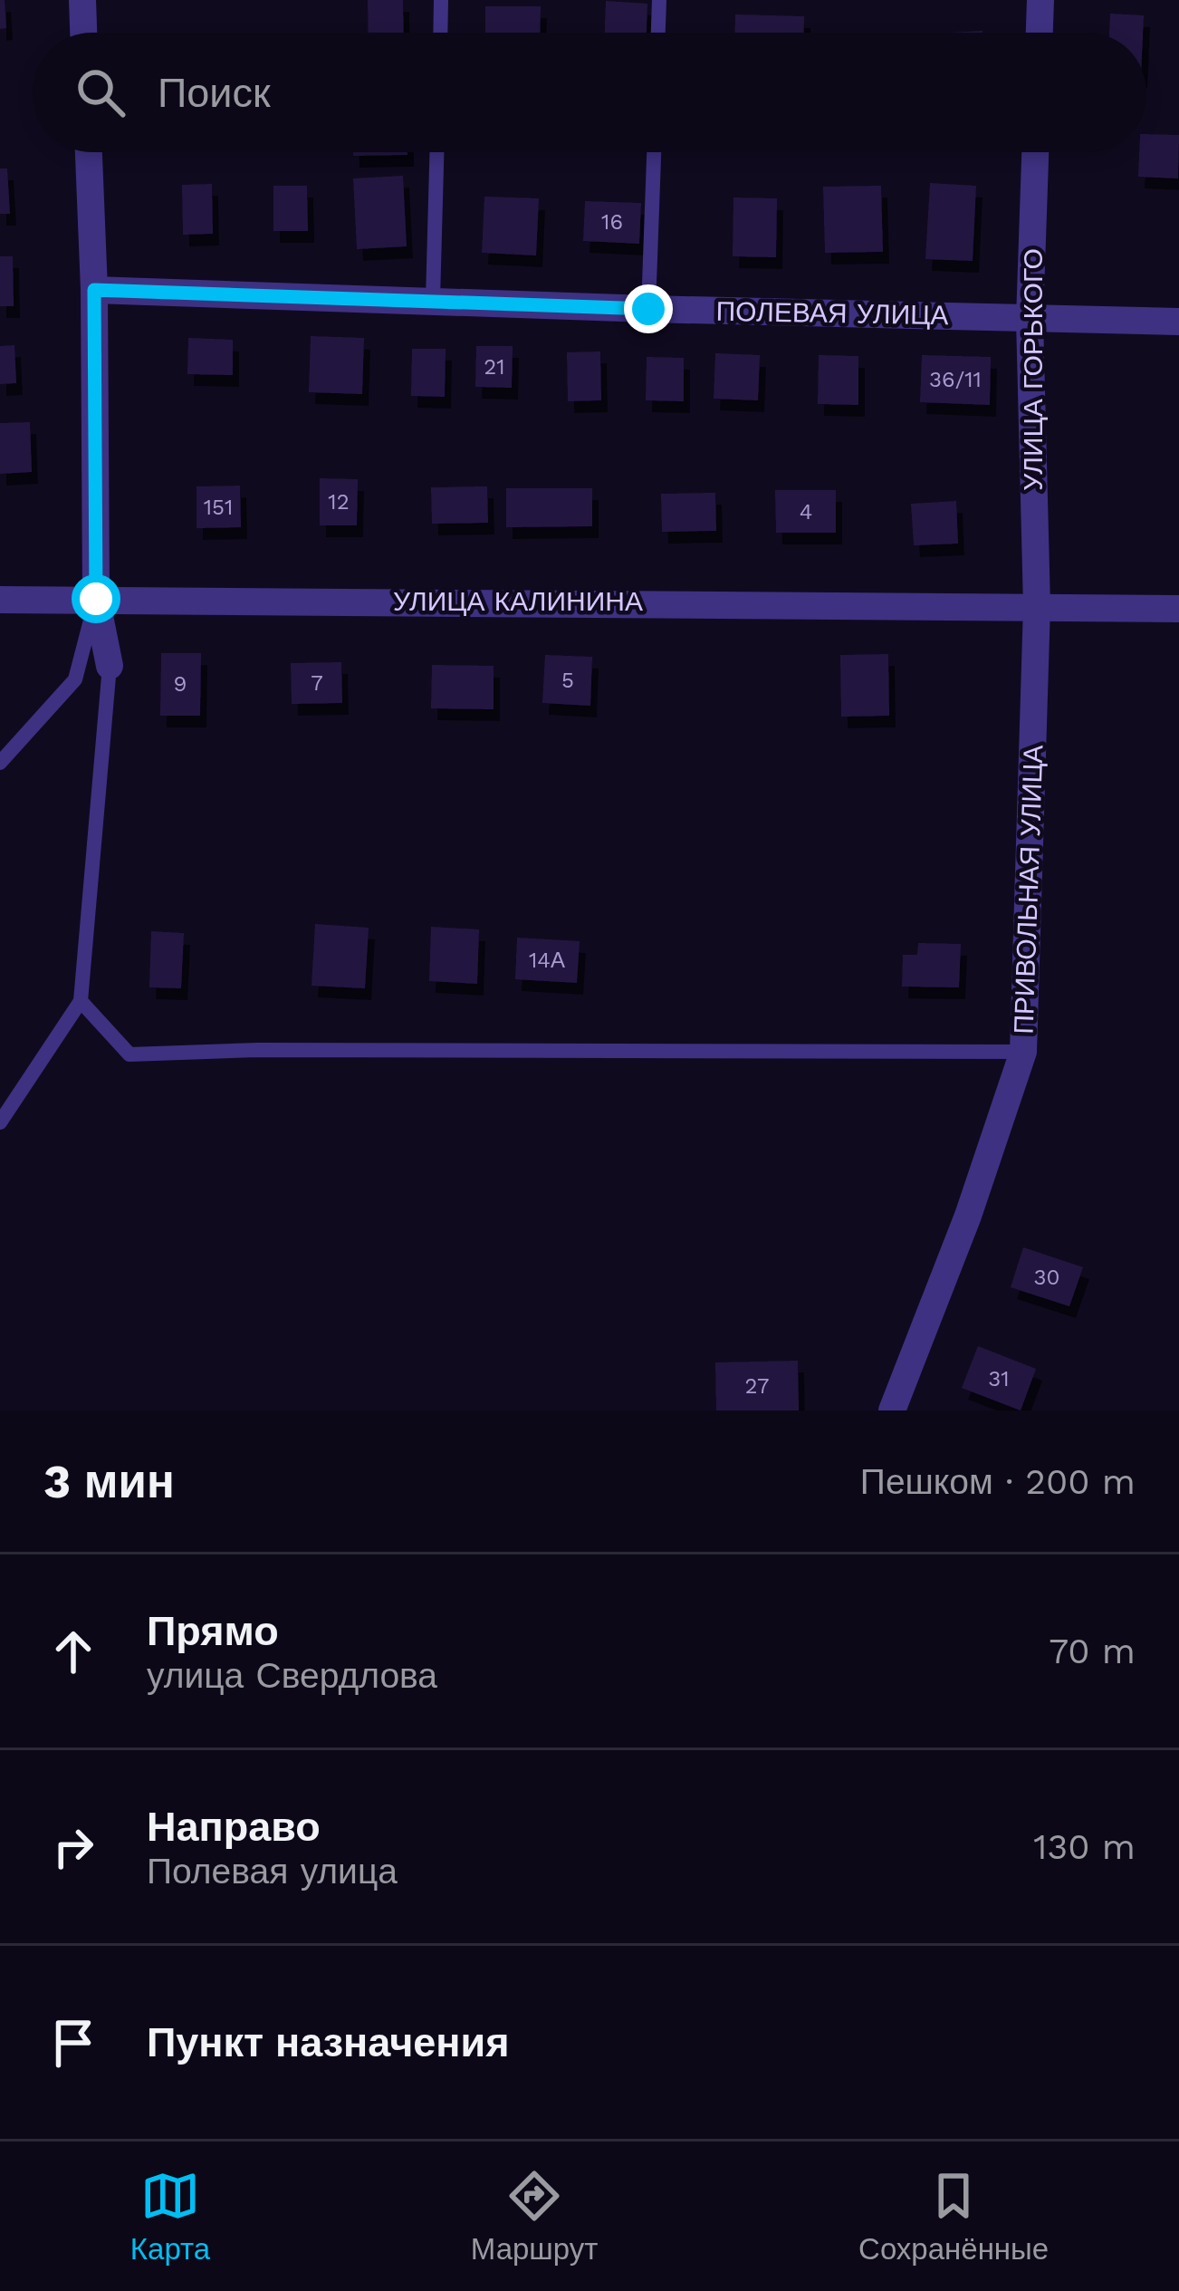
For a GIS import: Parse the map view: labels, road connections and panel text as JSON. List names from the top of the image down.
{
  "streets": {
    "street": [
      "ПОЛЕВАЯ УЛИЦА",
      "УЛИЦА ГОРЬКОГО",
      "УЛИЦА КАЛИНИНА",
      "ПРИВОЛЬНАЯ УЛИЦА"
    ]
  },
  "crossings": [
    ["ПОЛЕВАЯ УЛИЦА", "УЛИЦА ГОРЬКОГО"],
    ["УЛИЦА ГОРЬКОГО", "УЛИЦА КАЛИНИНА"],
    ["УЛИЦА ГОРЬКОГО", "ПРИВОЛЬНАЯ УЛИЦА"],
    ["УЛИЦА КАЛИНИНА", "ПРИВОЛЬНАЯ УЛИЦА"]
  ],
  "house_numbers": [
    "16",
    "21",
    "36/11",
    "12",
    "151",
    "4",
    "5",
    "7",
    "9",
    "14А",
    "30",
    "31",
    "27"
  ],
  "page": {
    "search": "Поиск",
    "heading": ["3 мин", "Пешком · 200 m"],
    "list": [
      ["Прямо", "улица Свердлова", "70 m"],
      ["Направо", "Полевая улица", "130 m"],
      "Пункт назначения"
    ],
    "nav": ["Карта", "Маршрут", "Сохранённые"]
  }
}
